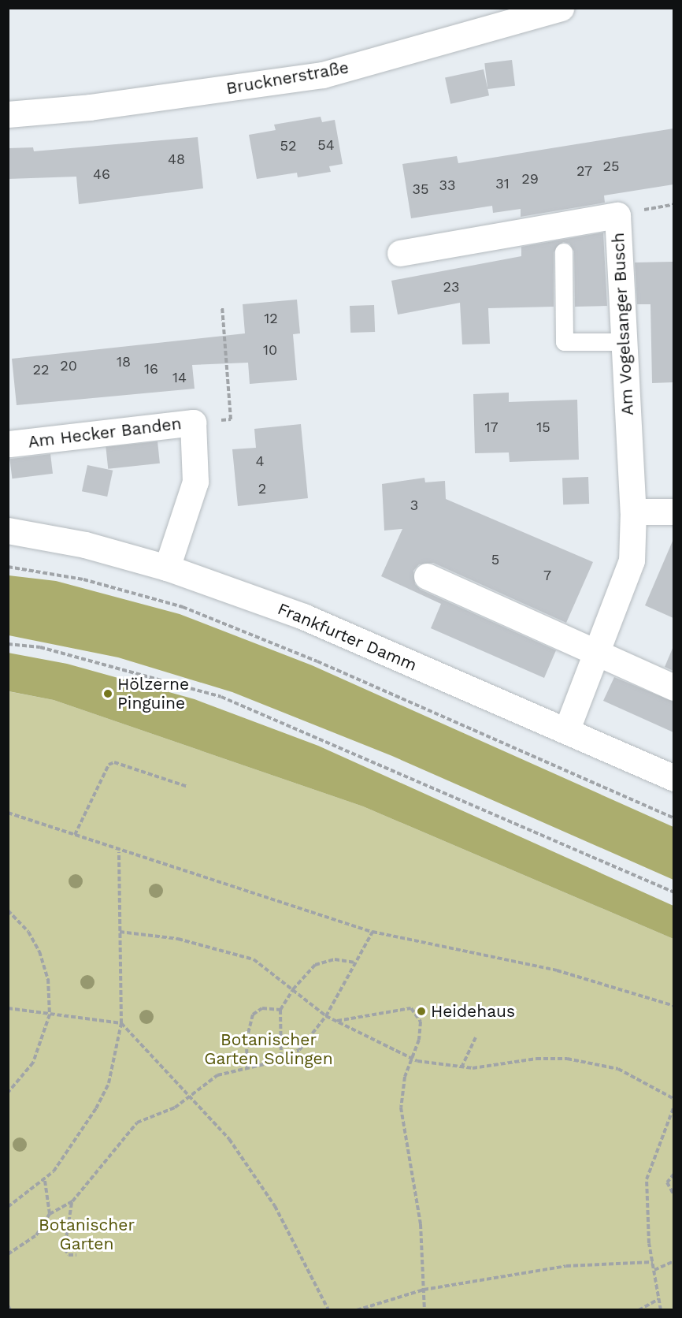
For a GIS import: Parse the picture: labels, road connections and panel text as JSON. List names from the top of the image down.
{
  "streets": {
    "street": [
      "Brucknerstraße",
      "Am Vogelsanger Busch",
      "Am Hecker Banden",
      "Frankfurter Damm"
    ]
  },
  "crossings": [
    ["Am Vogelsanger Busch", "Frankfurter Damm"],
    ["Am Hecker Banden", "Frankfurter Damm"]
  ],
  "parks": ["Botanischer Garten Solingen", "Botanischer Garten"],
  "places": ["Hölzerne Pinguine", "Heidehaus"],
  "house_numbers": [
    "54",
    "52",
    "48",
    "25",
    "27",
    "46",
    "29",
    "31",
    "33",
    "35",
    "23",
    "12",
    "10",
    "18",
    "20",
    "16",
    "22",
    "14",
    "17",
    "15",
    "4",
    "2",
    "3",
    "5",
    "7"
  ]
}
